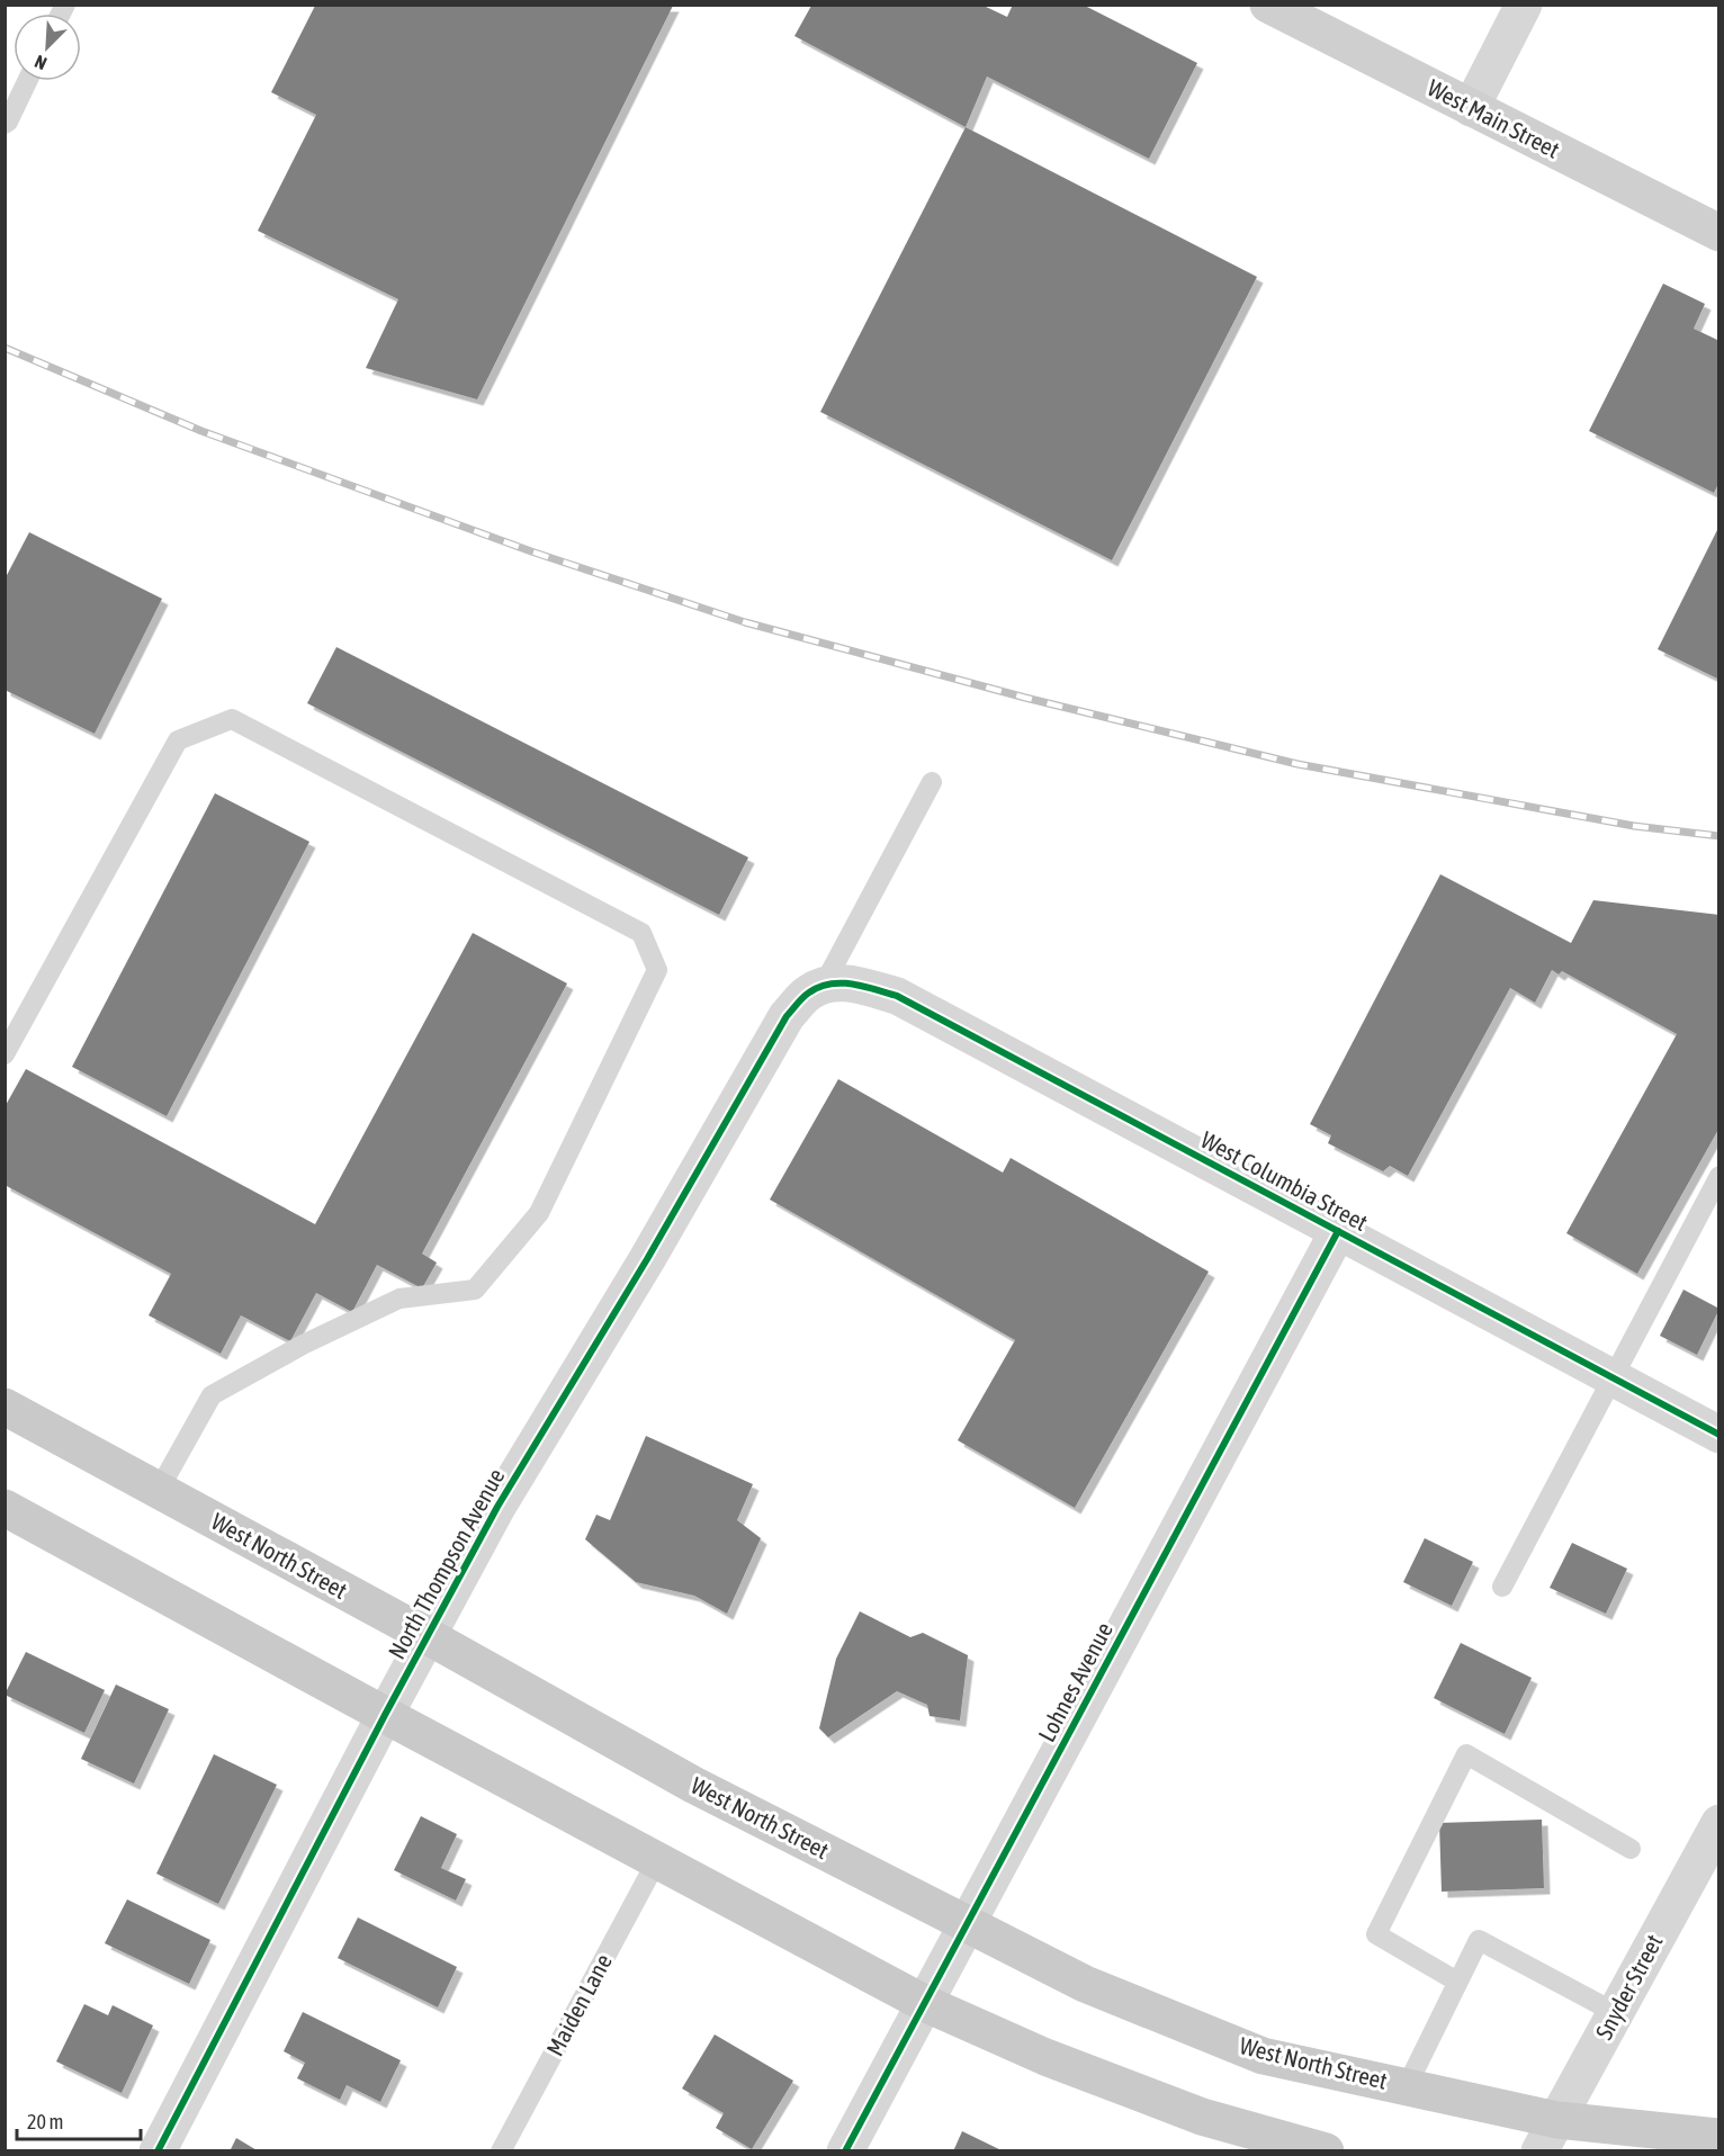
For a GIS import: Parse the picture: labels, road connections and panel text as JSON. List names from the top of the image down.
{
  "streets": {
    "main road": ["West North Street"],
    "street": [
      "West Main Street",
      "West Columbia Street",
      "North Thompson Avenue",
      "Lohnes Avenue",
      "Snyder Street"
    ],
    "lane": ["Maiden Lane"]
  },
  "crossings": [
    ["West Columbia Street", "North Thompson Avenue"],
    ["West Columbia Street", "Lohnes Avenue"],
    ["West North Street", "North Thompson Avenue"],
    ["West North Street", "Lohnes Avenue"],
    ["West North Street", "Snyder Street"]
  ],
  "scale_bar": "20 m",
  "north": "bottom left"
}
